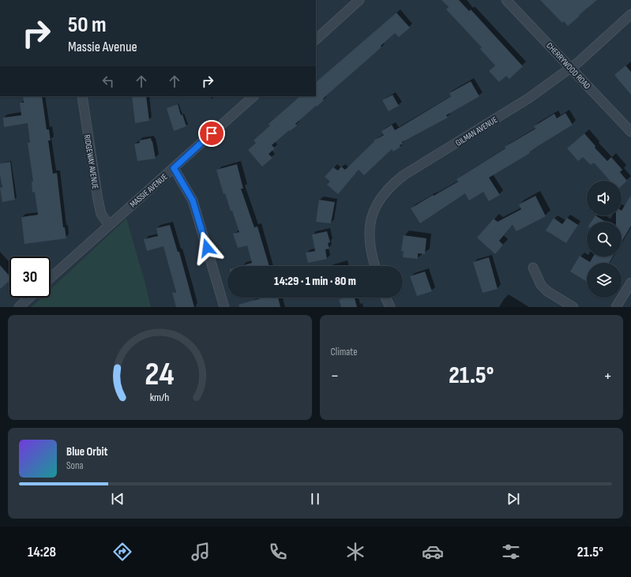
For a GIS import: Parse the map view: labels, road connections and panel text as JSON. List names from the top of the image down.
{
  "streets": {
    "street": [
      "CHERRYWOOD ROAD",
      "GILMAN AVENUE",
      "RIDGEWAY AVENUE",
      "MASSIE AVENUE"
    ]
  },
  "crossings": [
    ["CHERRYWOOD ROAD", "GILMAN AVENUE"],
    ["RIDGEWAY AVENUE", "MASSIE AVENUE"]
  ],
  "page": {
    "turn": ["50 m", "Massie Avenue"],
    "limit": "30",
    "trip": "14:29 · 1 min · 80 m",
    "tile": "Climate",
    "heat": ["−", "21.5°", "+"],
    "song": ["Blue Orbit", "Sona"],
    "tabs": ["14:28", "21.5°"],
    "gauge": ["24", "km/h"]
  }
}
